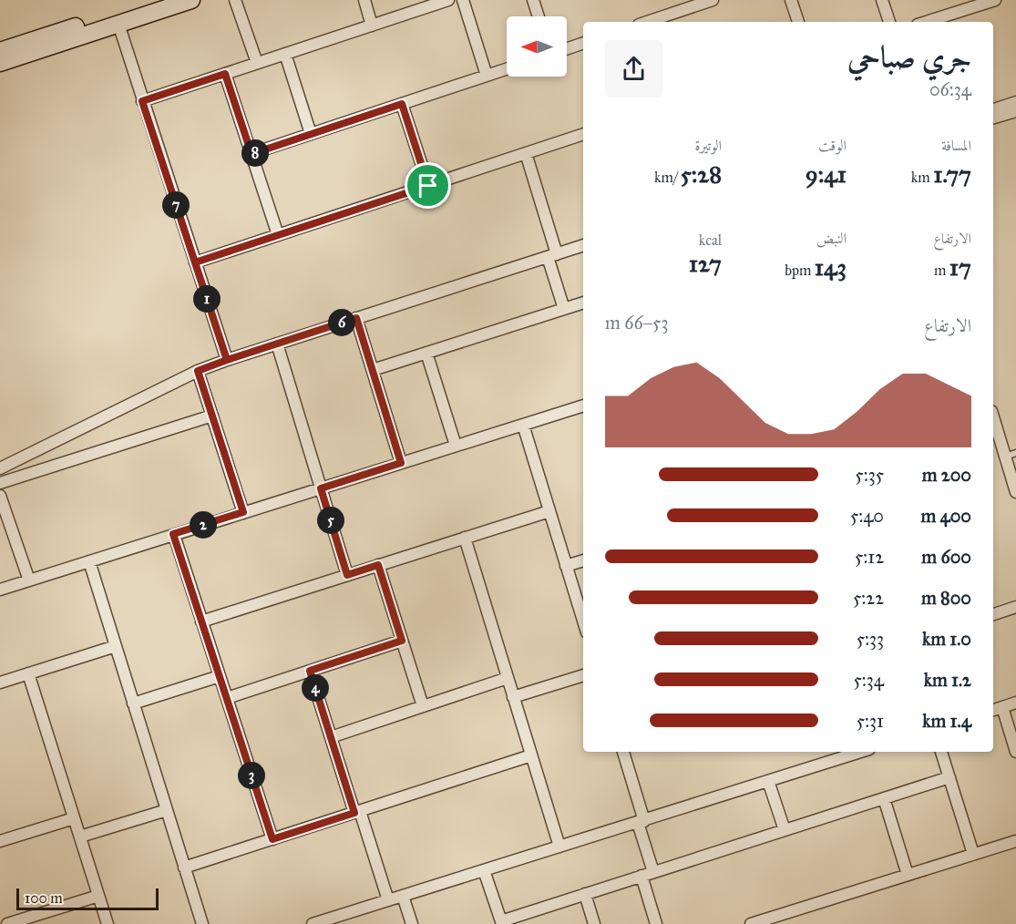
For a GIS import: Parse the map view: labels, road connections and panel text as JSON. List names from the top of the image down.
{
  "scale_bar": "100 m",
  "north": "left",
  "page": {
    "heading": ["جري صباحي", "06:34"],
    "stats": [
      ["المسافة", "1.77 km"],
      ["الوقت", "9:41"],
      ["الوتيرة", "5:28 /km"],
      ["الارتفاع", "17 m"],
      ["النبض", "143 bpm"],
      ["kcal", "127"]
    ],
    "pins": [
      "8",
      "7",
      "1",
      "6",
      "5",
      "2",
      "4",
      "3"
    ],
    "chart": ["الارتفاع", "53–66 m"],
    "list": [
      {
        "name": "200 m",
        "note": "5:35"
      },
      {
        "name": "400 m",
        "note": "5:40"
      },
      {
        "name": "600 m",
        "note": "5:12"
      },
      {
        "name": "800 m",
        "note": "5:22"
      },
      {
        "name": "1.0 km",
        "note": "5:33"
      },
      {
        "name": "1.2 km",
        "note": "5:34"
      },
      {
        "name": "1.4 km",
        "note": "5:31"
      }
    ],
    "scale": "100 m"
  }
}
